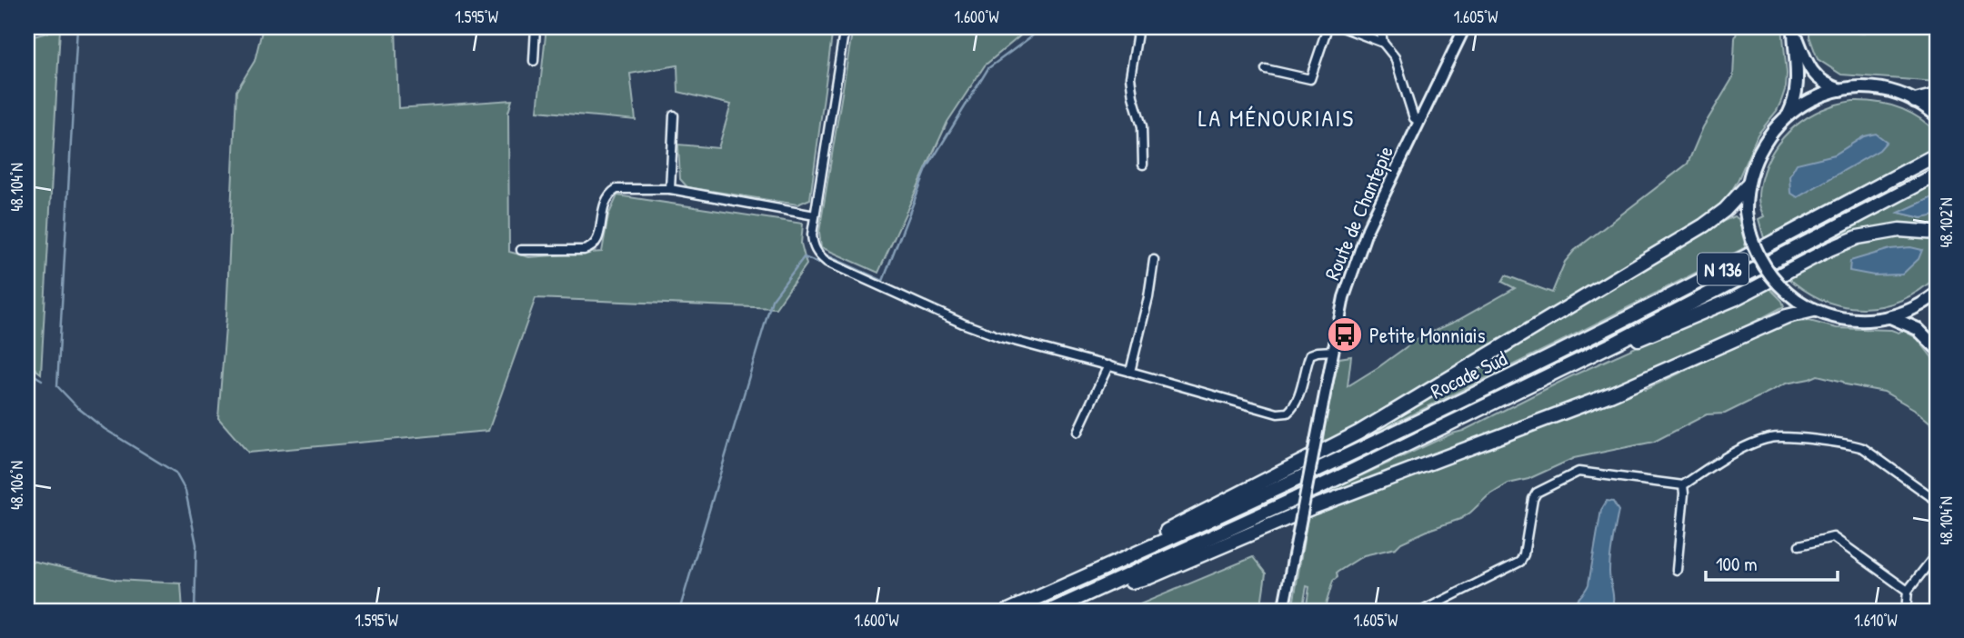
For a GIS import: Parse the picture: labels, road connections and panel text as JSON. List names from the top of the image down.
{
  "streets": {
    "highway": ["N 136", "Rocade Sud"],
    "street": ["Route de Chantepie"]
  },
  "districts": ["LA MÉNOURIAIS"],
  "places": {
    "bus stop": ["Petite Monniais"]
  },
  "scale_bar": "100 m",
  "coordinates": [
    "1.595°W",
    "1.600°W",
    "1.605°W",
    "48.104°N",
    "48.102°N",
    "48.106°N",
    "1.610°W"
  ]
}
